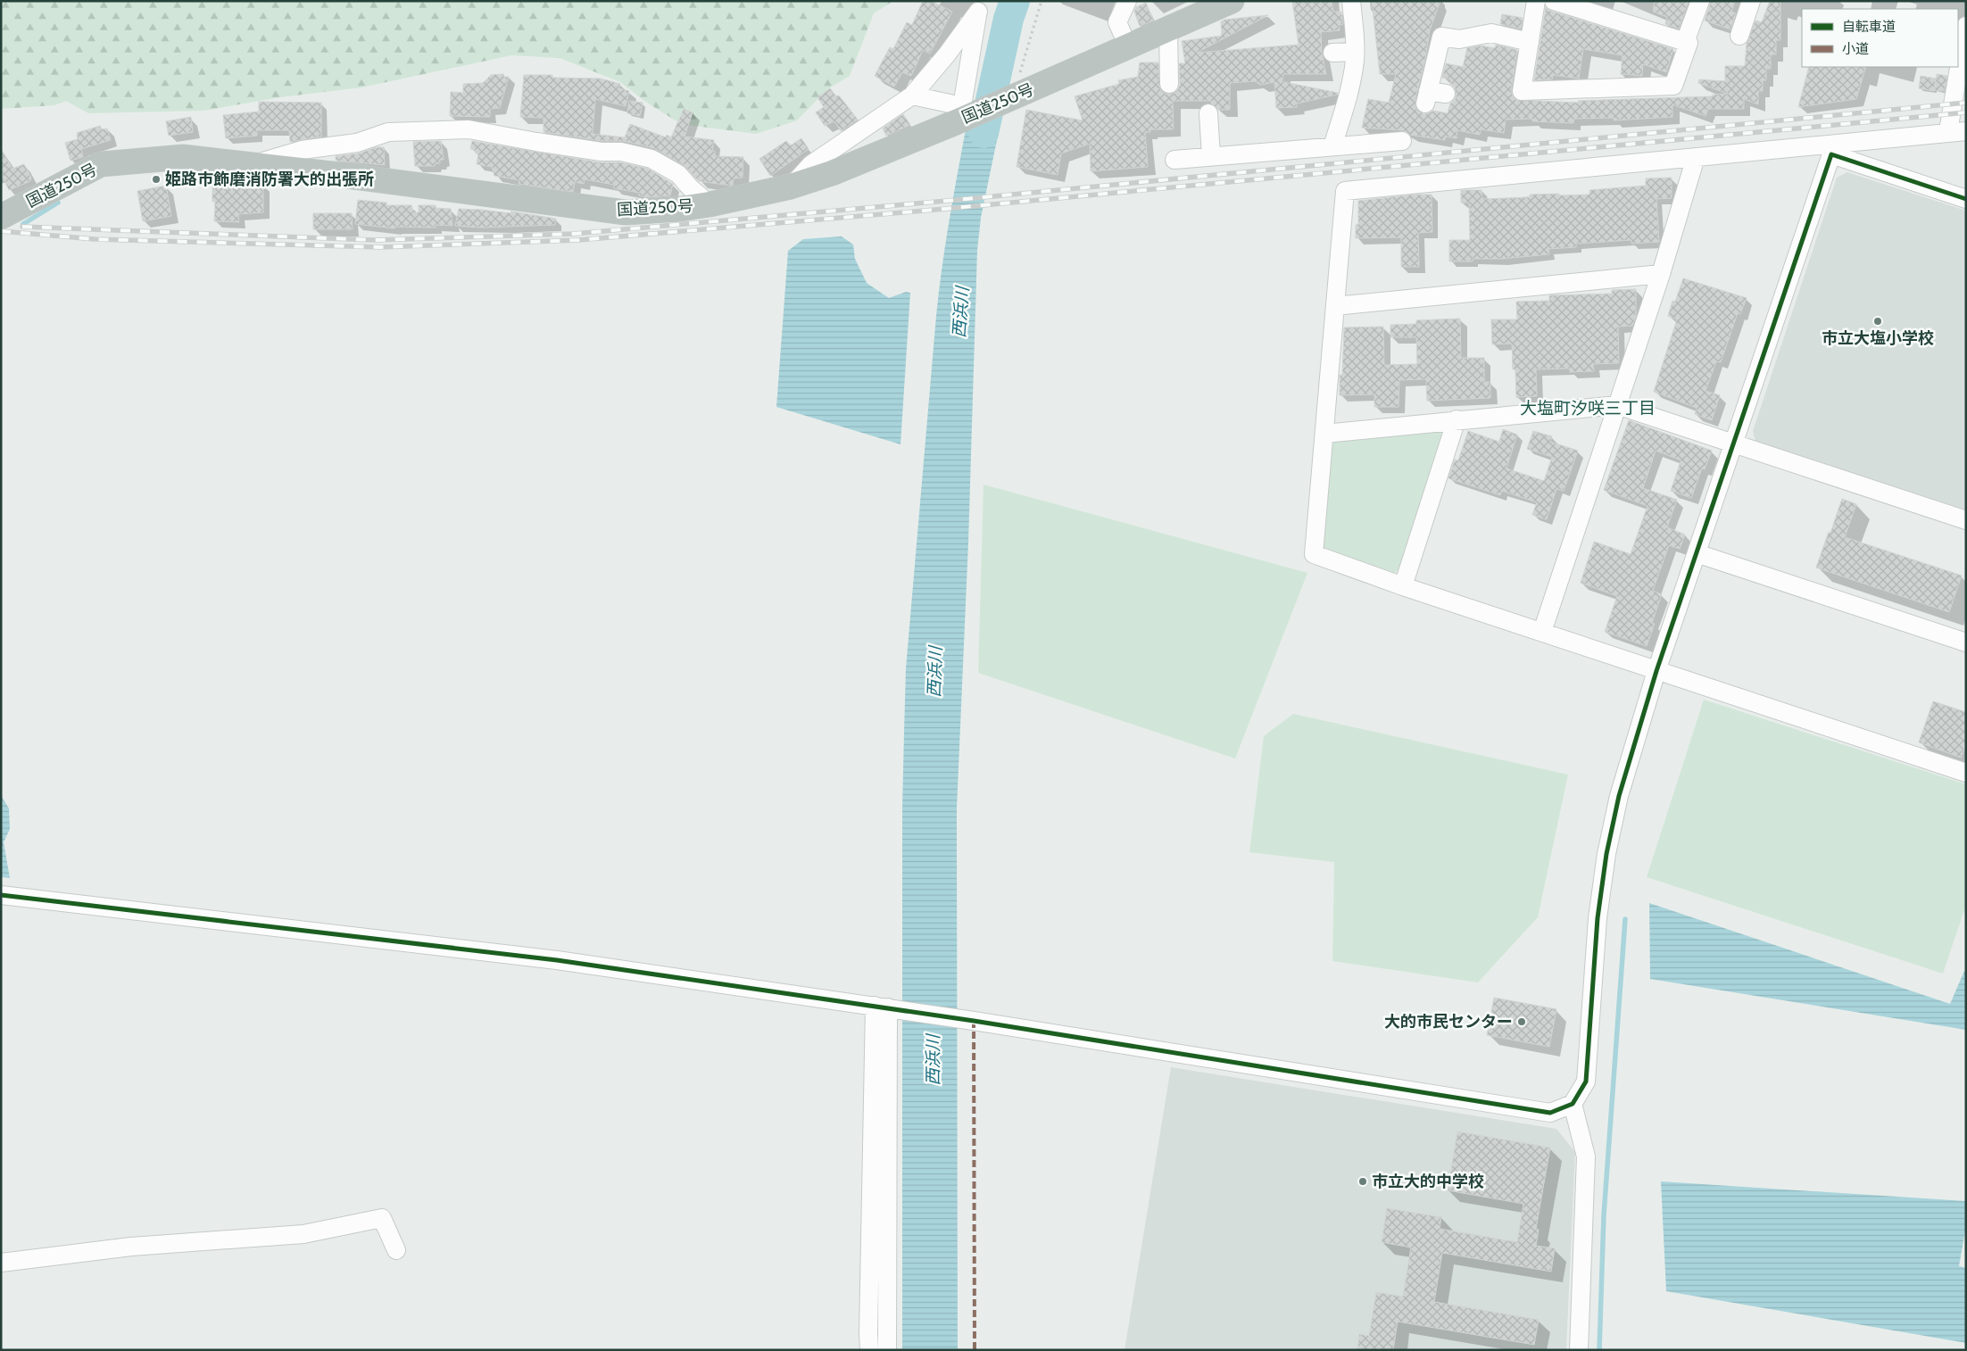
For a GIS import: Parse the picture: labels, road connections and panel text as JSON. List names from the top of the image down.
{
  "streets": {
    "highway": ["国道250号"]
  },
  "districts": ["大塩町汐咲三丁目"],
  "water": ["西浜川"],
  "places": [
    "姫路市飾磨消防署大的出張所",
    "市立大塩小学校",
    "大的市民センター",
    "市立大的中学校"
  ],
  "legend": ["自転車道", "小道"]
}
